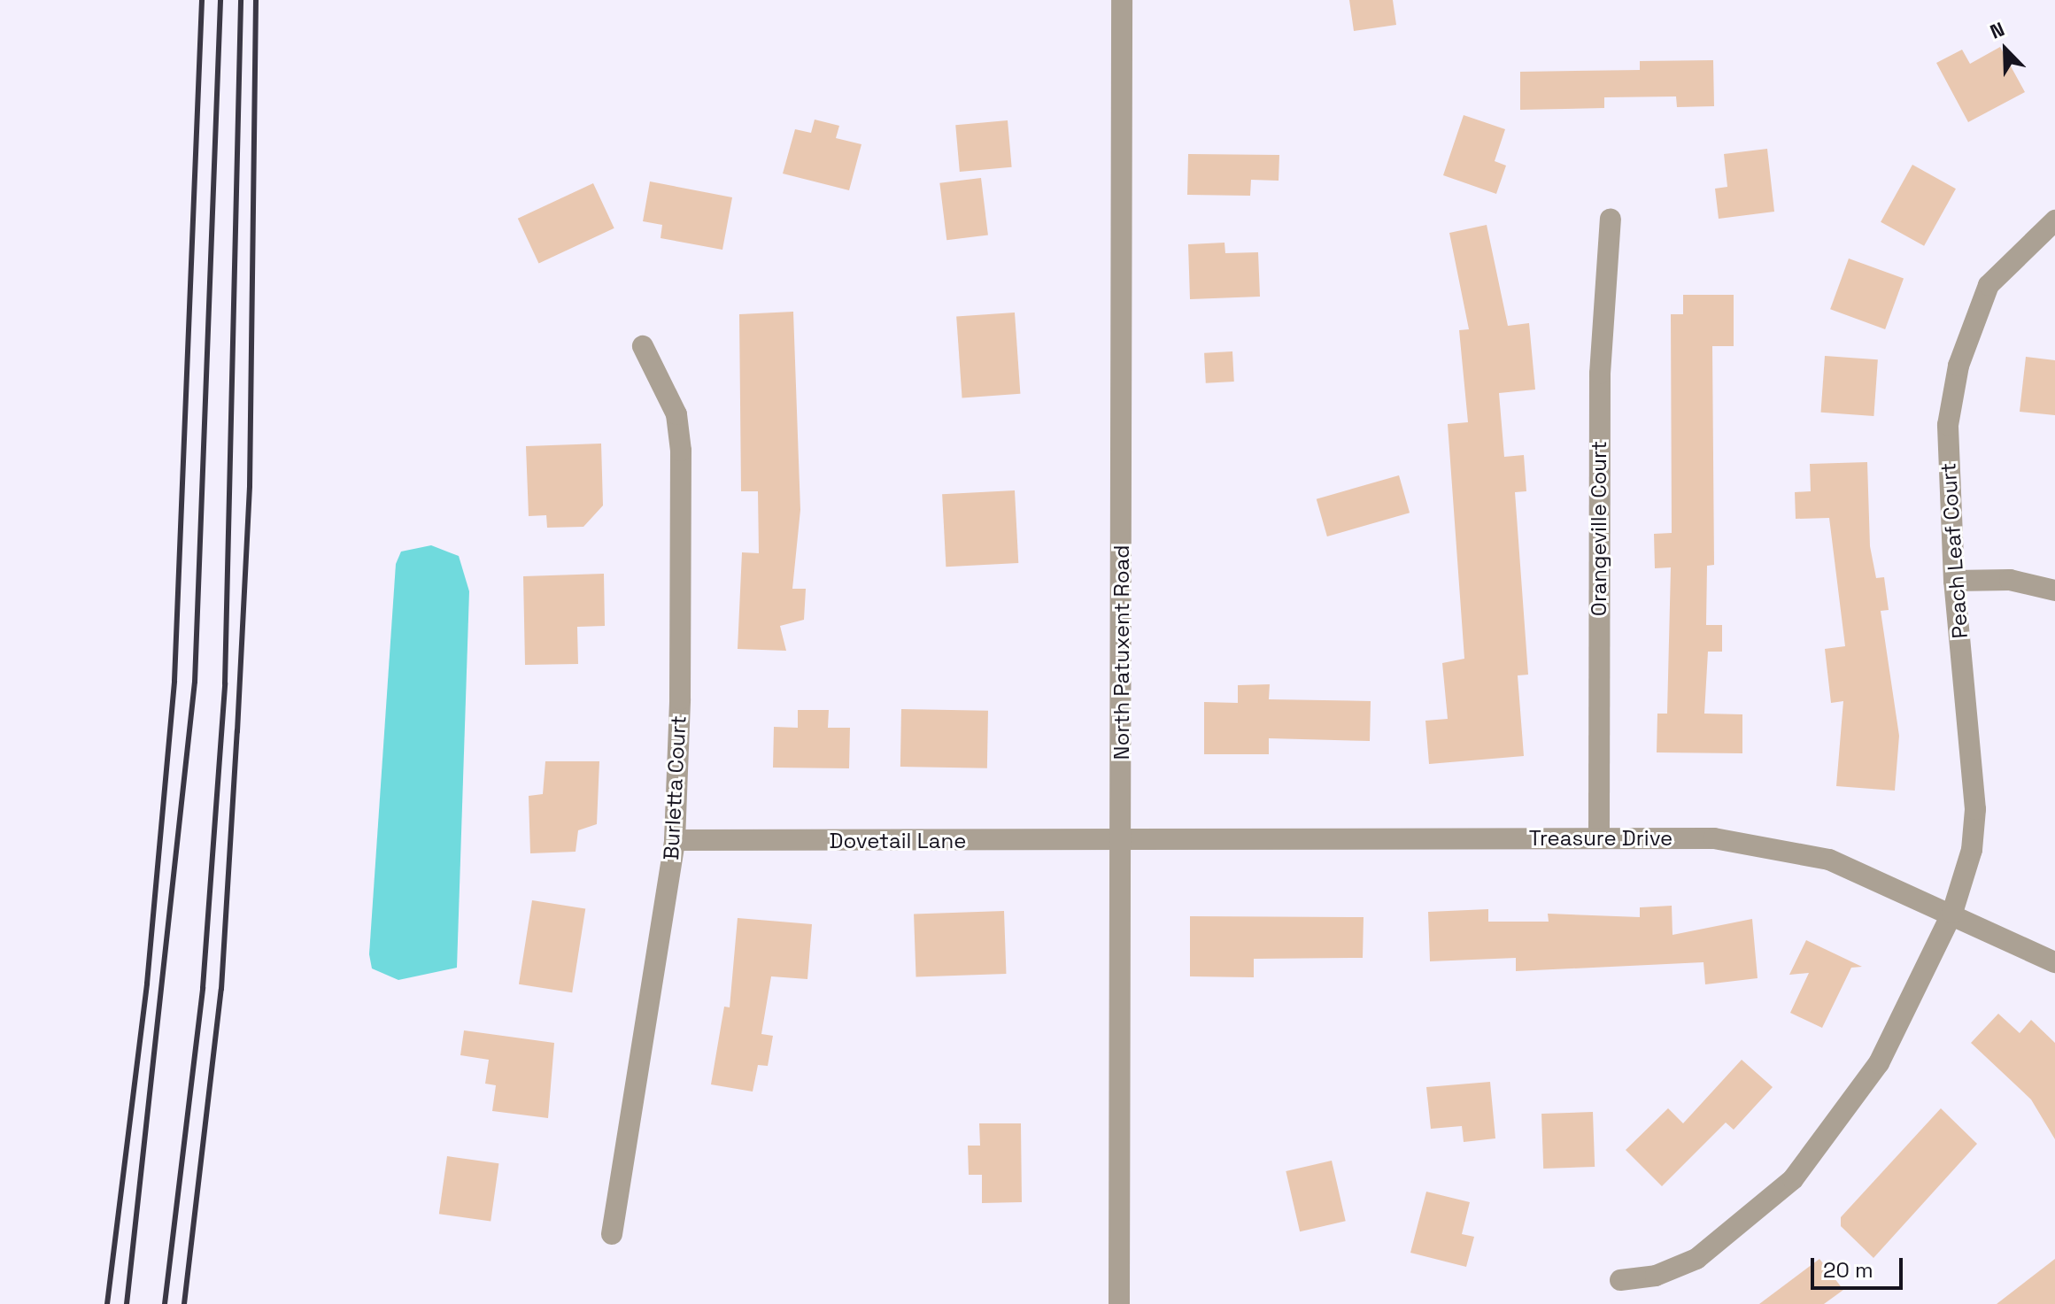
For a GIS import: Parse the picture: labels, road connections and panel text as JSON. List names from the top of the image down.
{
  "streets": {
    "street": [
      "Orangeville Court",
      "Peach Leaf Court",
      "North Patuxent Road",
      "Burletta Court",
      "Treasure Drive",
      "Dovetail Lane"
    ]
  },
  "crossings": [
    ["Orangeville Court", "Treasure Drive"],
    ["Peach Leaf Court", "Treasure Drive"],
    ["North Patuxent Road", "Treasure Drive"],
    ["North Patuxent Road", "Dovetail Lane"],
    ["Burletta Court", "Dovetail Lane"],
    ["Treasure Drive", "Dovetail Lane"]
  ],
  "scale_bar": "20 m",
  "north": "top left"
}
